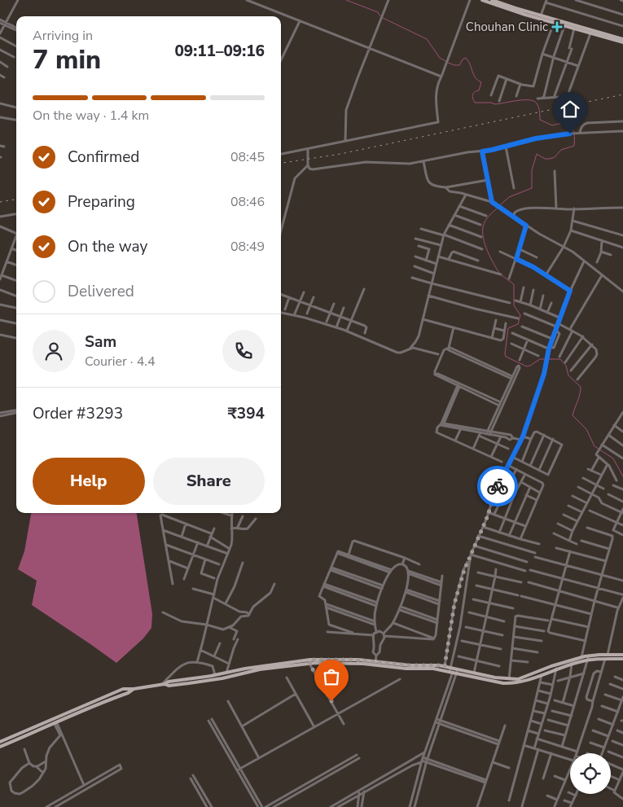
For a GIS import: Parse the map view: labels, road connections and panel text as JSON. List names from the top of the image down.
{
  "places": {
    "health": ["Chouhan Clinic"]
  },
  "page": {
    "heading": ["7 min", "Arriving in", "09:11–09:16"],
    "panel": [
      "Sam",
      "Courier · 4.4",
      "Order #3293",
      "₹394"
    ],
    "bar": "On the way · 1.4 km",
    "list": [
      ["Confirmed", "08:45"],
      ["Preparing", "08:46"],
      ["On the way", "08:49"],
      "Delivered"
    ],
    "buttons": ["Help", "Share"]
  }
}
